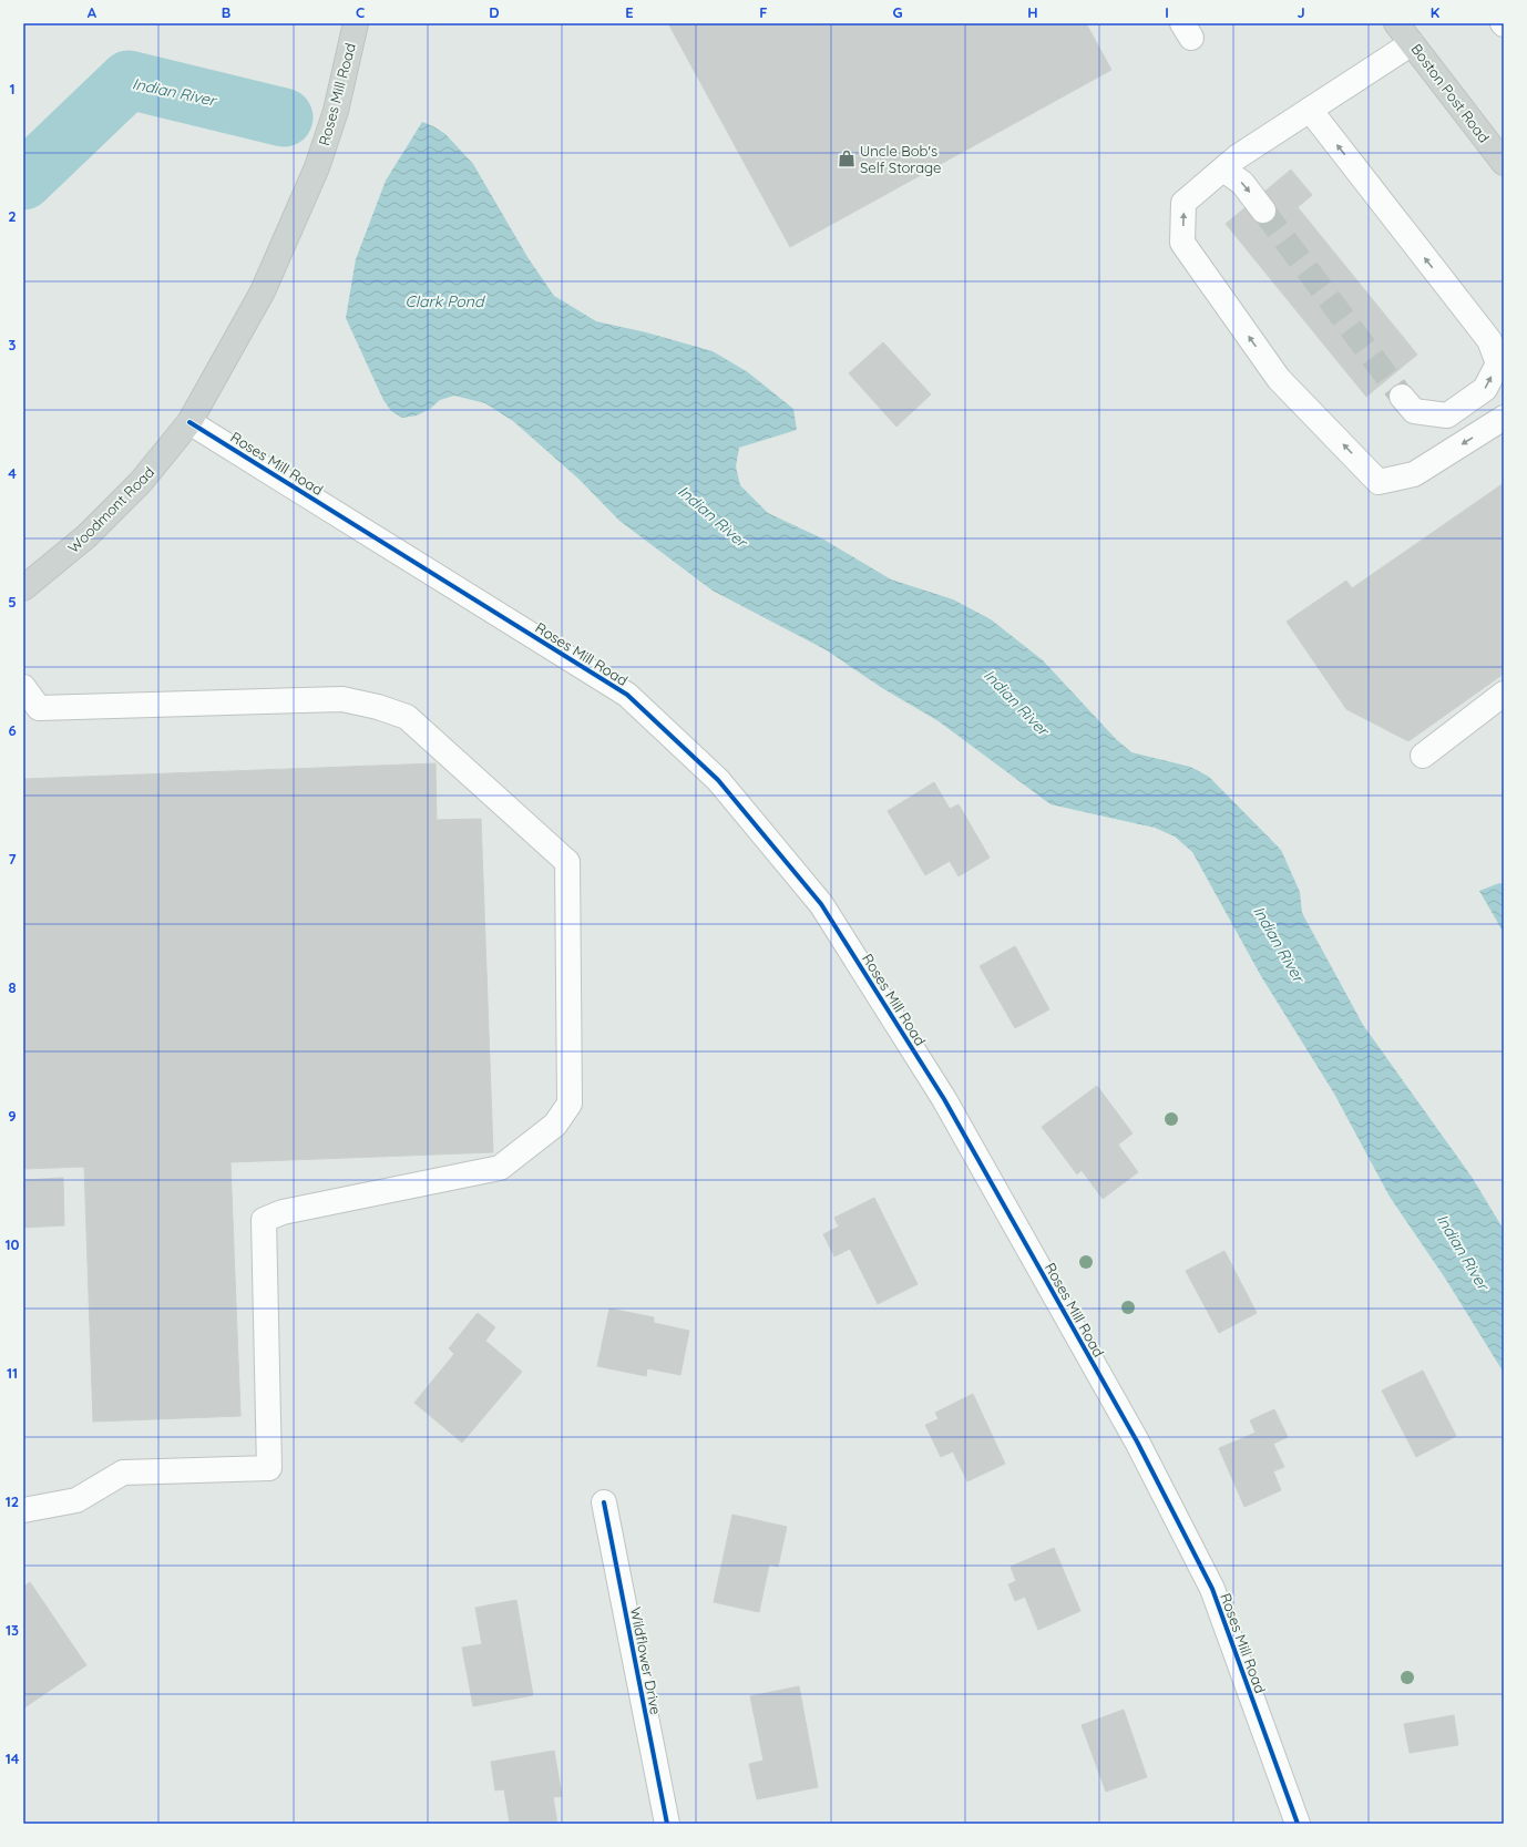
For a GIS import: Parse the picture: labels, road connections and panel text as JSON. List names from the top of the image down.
{
  "streets": {
    "main road": ["Boston Post Road", "Roses Mill Road", "Woodmont Road"],
    "street": ["Wildflower Drive"]
  },
  "crossings": [
    ["Roses Mill Road", "Woodmont Road"]
  ],
  "water": ["Indian River", "Clark Pond"],
  "places": {
    "shop": ["Uncle Bob's Self Storage"]
  },
  "grid": {
    "columns": [
      "A",
      "B",
      "C",
      "D",
      "E",
      "F",
      "G",
      "H",
      "I",
      "J",
      "K"
    ],
    "rows": [
      "1",
      "2",
      "3",
      "4",
      "5",
      "6",
      "7",
      "8",
      "9",
      "10",
      "11",
      "12",
      "13",
      "14"
    ]
  }
}
